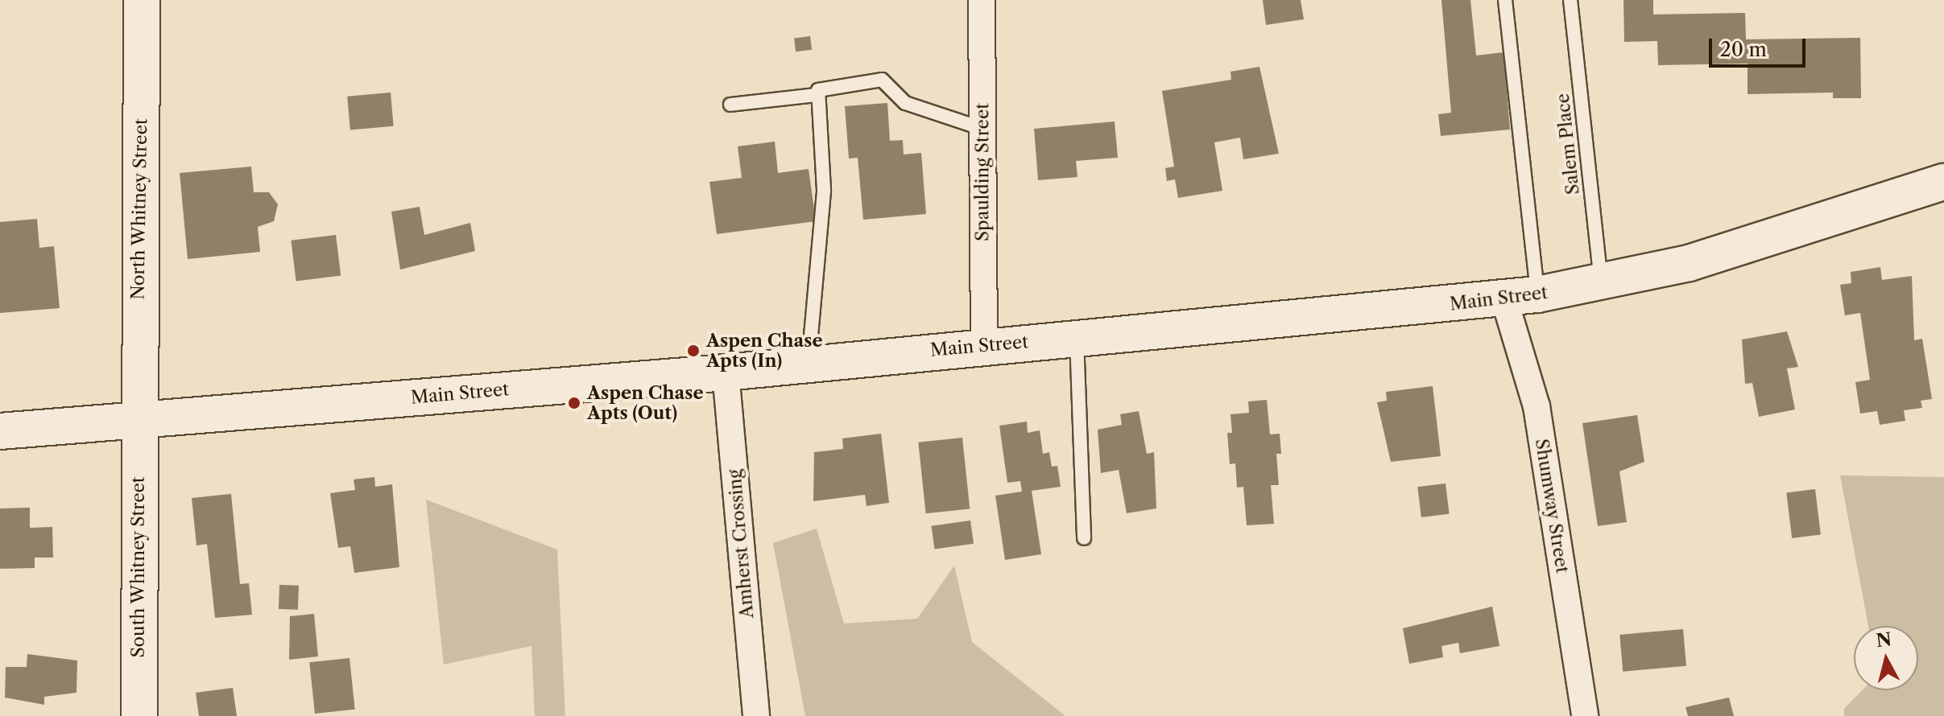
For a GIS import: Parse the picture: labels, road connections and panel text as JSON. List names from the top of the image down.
{
  "streets": {
    "main road": ["North Whitney Street", "Main Street", "South Whitney Street"],
    "street": ["Spaulding Street", "Shumway Street", "Amherst Crossing"],
    "lane": ["Salem Place"]
  },
  "crossings": [
    ["Salem Place", "Main Street"],
    ["Spaulding Street", "Main Street"],
    ["North Whitney Street", "Main Street"],
    ["North Whitney Street", "South Whitney Street"],
    ["Main Street", "Shumway Street"],
    ["Main Street", "Amherst Crossing"],
    ["Main Street", "South Whitney Street"]
  ],
  "places": ["Aspen Chase Apts (In)", "Aspen Chase Apts (Out)"],
  "scale_bar": "20 m",
  "north": "top"
}
